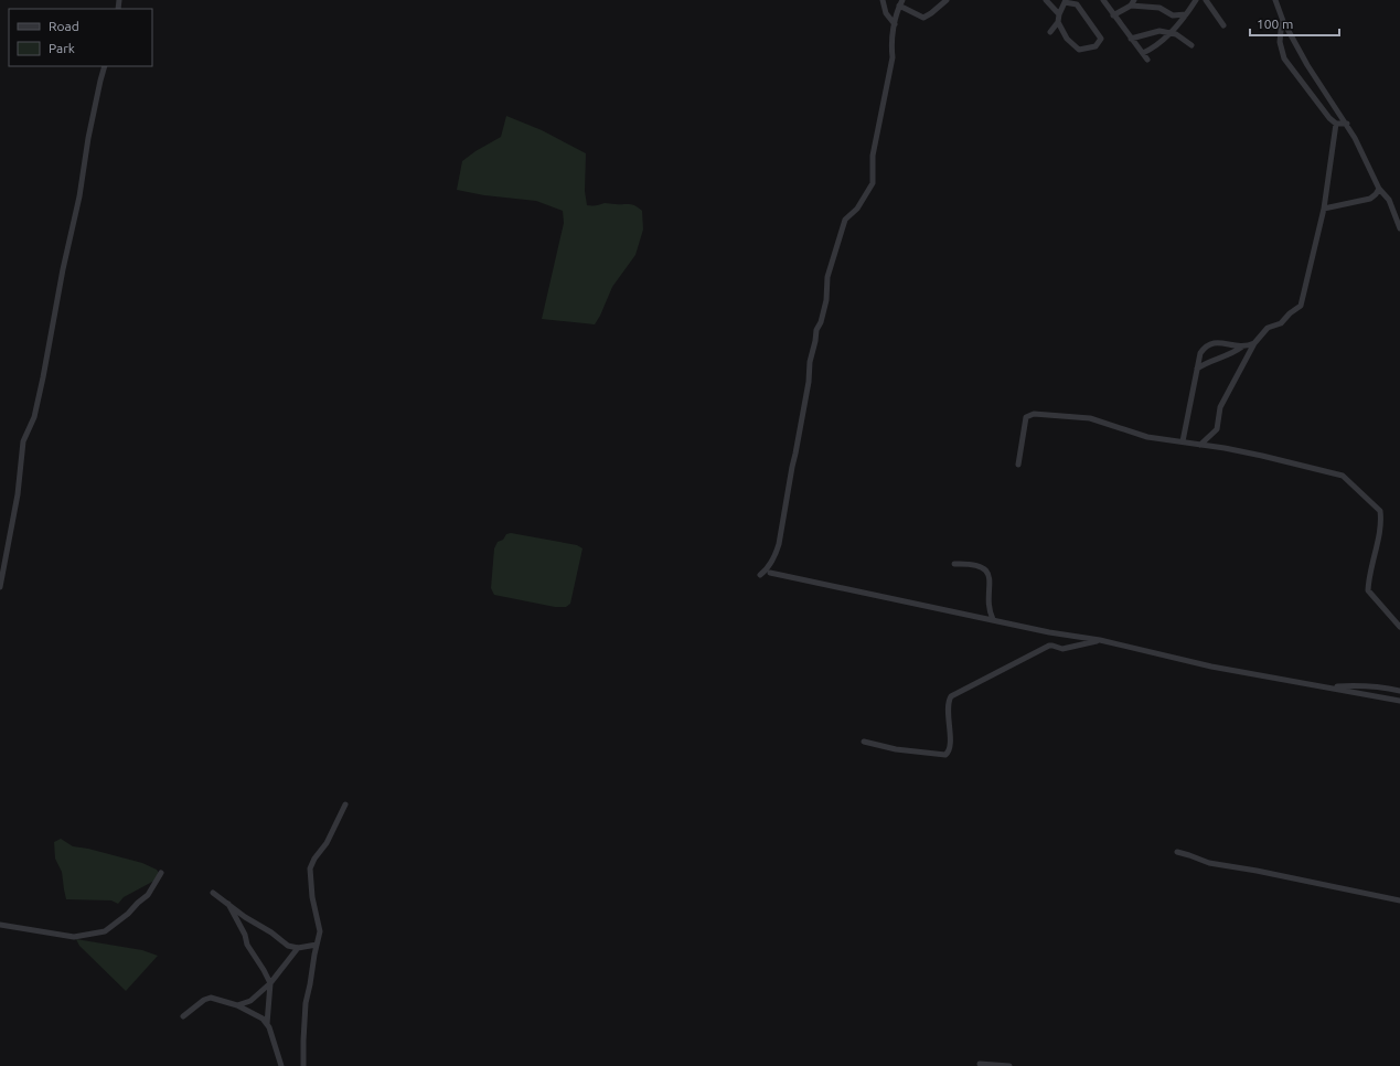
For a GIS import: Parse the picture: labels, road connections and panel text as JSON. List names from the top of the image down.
{
  "legend": ["Road", "Park"],
  "scale_bar": "100 m"
}
